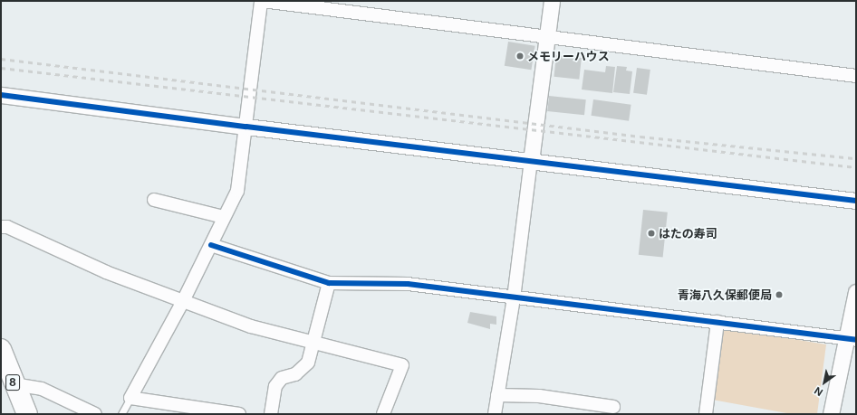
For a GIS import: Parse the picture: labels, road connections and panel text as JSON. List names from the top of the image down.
{
  "streets": {
    "highway": ["8"]
  },
  "places": ["メモリーハウス", "はたの寿司", "青海八久保郵便局"],
  "north": "bottom left"
}
